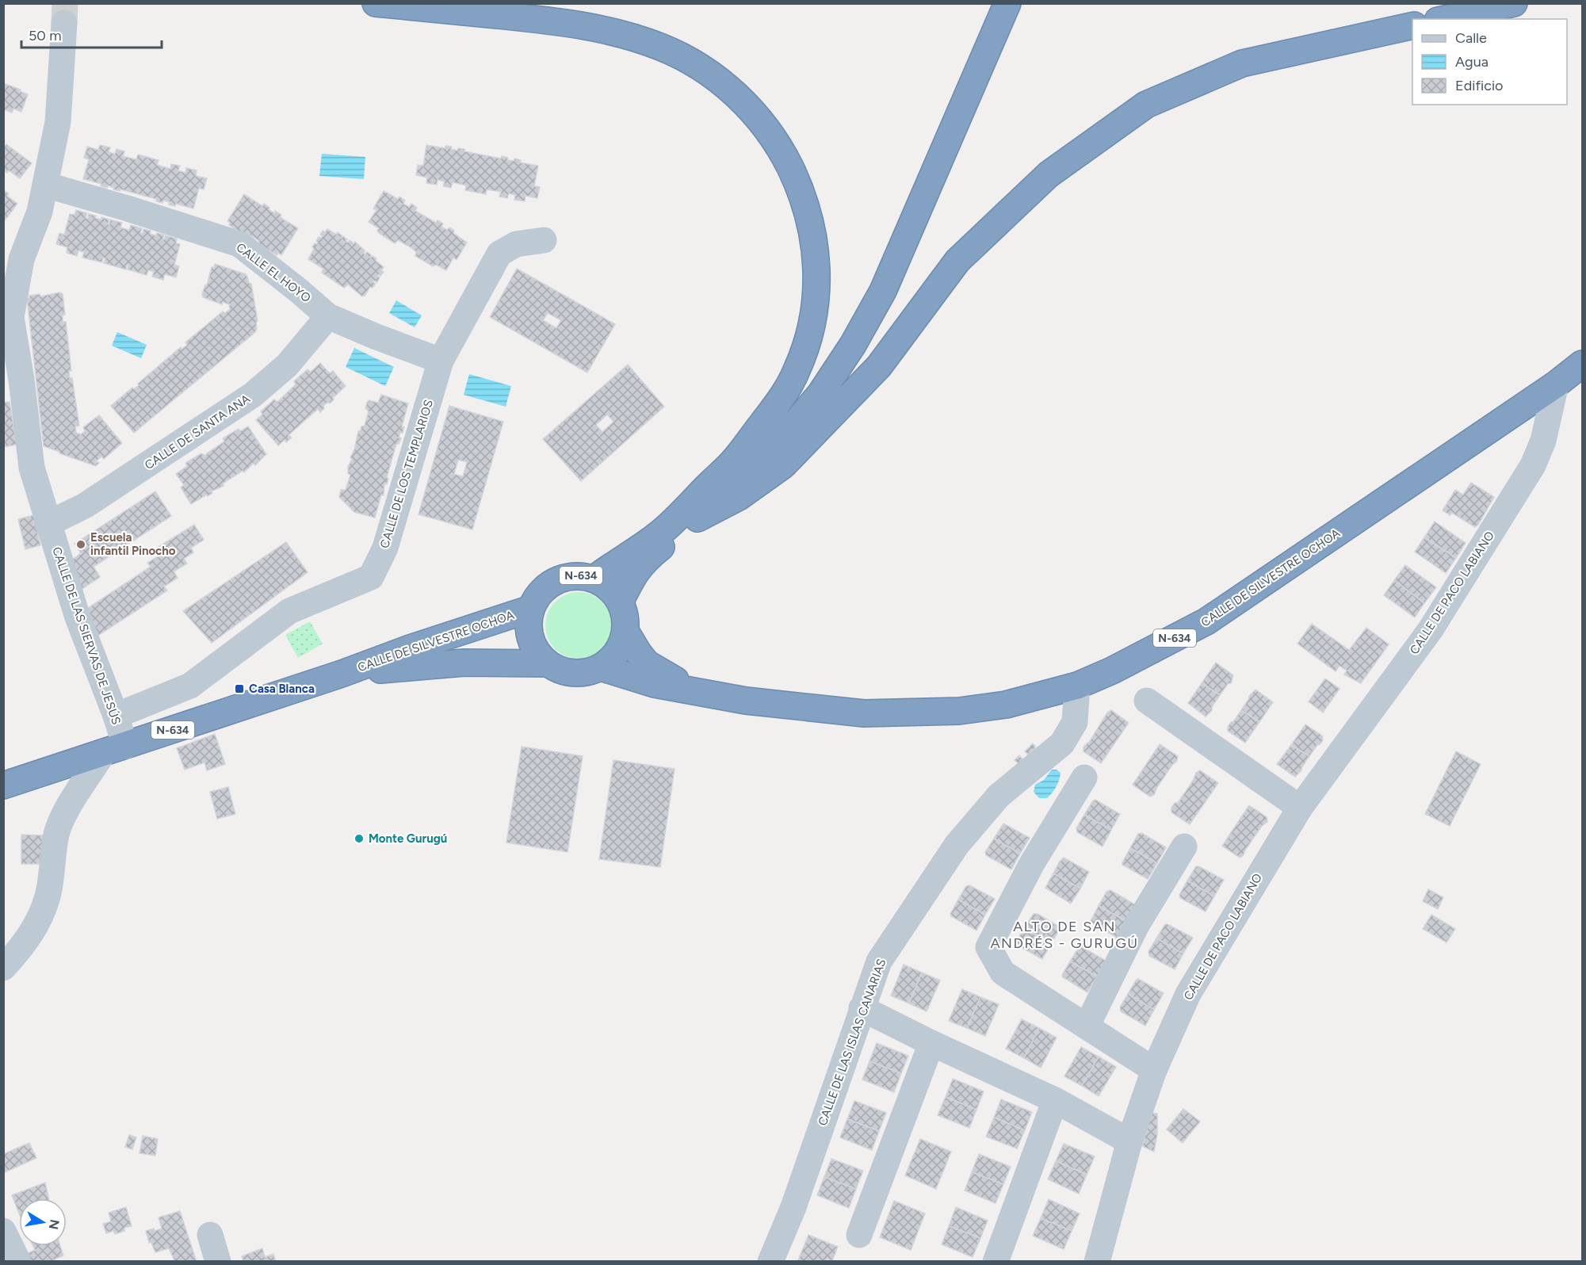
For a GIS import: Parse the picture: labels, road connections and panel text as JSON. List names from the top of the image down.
{
  "streets": {
    "highway": ["N-634", "CALLE DE SILVESTRE OCHOA"],
    "street": [
      "CALLE EL HOYO",
      "CALLE DE SANTA ANA",
      "CALLE DE LOS TEMPLARIOS",
      "CALLE DE PACO LABIANO",
      "CALLE DE LAS SIERVAS DE JESÚS",
      "CALLE DE LAS ISLAS CANARIAS"
    ]
  },
  "crossings": [
    ["CALLE EL HOYO", "CALLE DE SANTA ANA"],
    ["CALLE EL HOYO", "CALLE DE LOS TEMPLARIOS"],
    ["CALLE EL HOYO", "CALLE DE LAS SIERVAS DE JESÚS"],
    ["CALLE DE SANTA ANA", "CALLE DE LAS SIERVAS DE JESÚS"],
    ["CALLE DE LOS TEMPLARIOS", "CALLE DE LAS SIERVAS DE JESÚS"],
    ["N-634", "CALLE DE SILVESTRE OCHOA"],
    ["CALLE DE SILVESTRE OCHOA", "CALLE DE PACO LABIANO"],
    ["CALLE DE SILVESTRE OCHOA", "CALLE DE LAS SIERVAS DE JESÚS"],
    ["CALLE DE SILVESTRE OCHOA", "CALLE DE LAS ISLAS CANARIAS"]
  ],
  "districts": ["ALTO DE SAN ANDRÉS - GURUGÚ"],
  "places": {
    "other": ["Escuela infantil Pinocho", "Monte Gurugú"],
    "transit": ["Casa Blanca"]
  },
  "legend": ["Calle", "Agua", "Edificio"],
  "scale_bar": "50 m",
  "north": "right"
}
